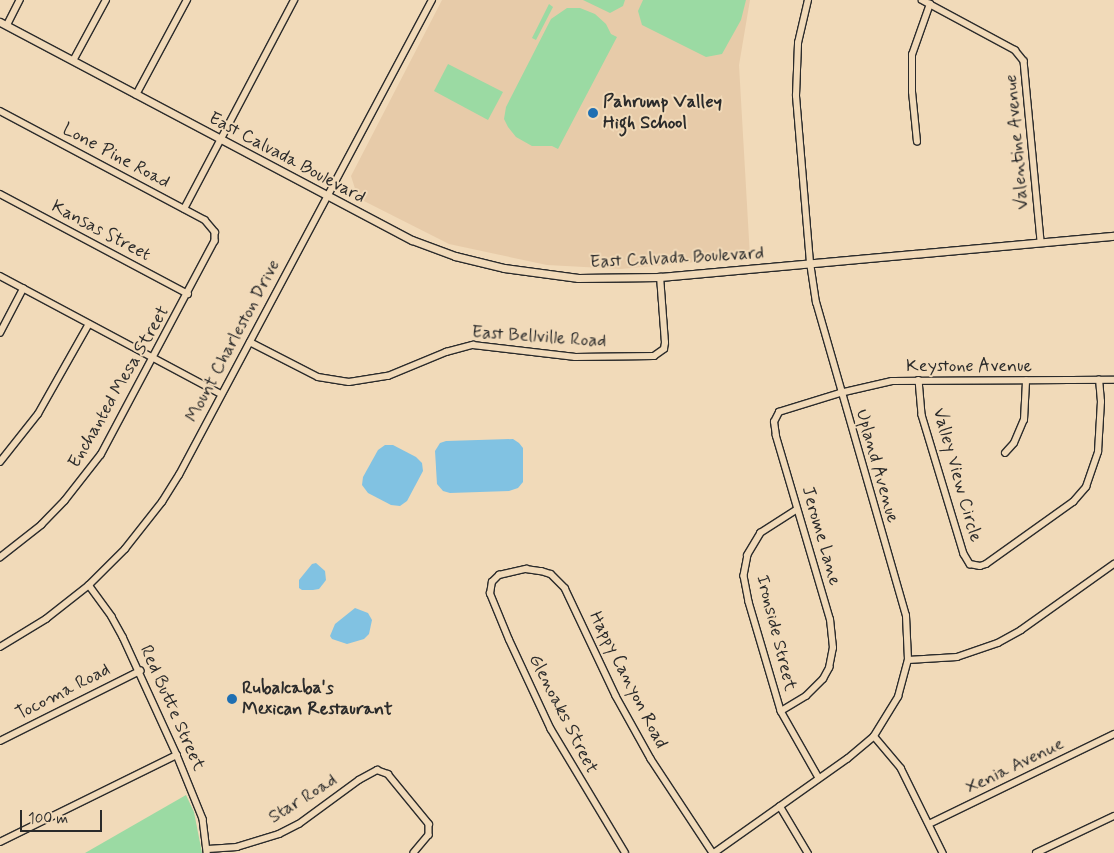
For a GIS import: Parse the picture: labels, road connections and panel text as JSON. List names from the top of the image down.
{
  "streets": {
    "main road": ["East Calvada Boulevard"],
    "street": [
      "Valentine Avenue",
      "Lone Pine Road",
      "Kansas Street",
      "East Bellville Road",
      "Mount Charleston Drive",
      "Keystone Avenue",
      "Enchanted Mesa Street",
      "Upland Avenue",
      "Valley View Circle",
      "Jerome Lane",
      "Ironside Street",
      "Happy Canyon Road",
      "Tocoma Road",
      "Red Butte Street",
      "Glenoaks Street",
      "Xenia Avenue",
      "Star Road"
    ]
  },
  "crossings": [
    ["Valentine Avenue", "East Calvada Boulevard"],
    ["Lone Pine Road", "Enchanted Mesa Street"],
    ["East Calvada Boulevard", "East Bellville Road"],
    ["East Calvada Boulevard", "Mount Charleston Drive"],
    ["East Calvada Boulevard", "Upland Avenue"],
    ["Kansas Street", "Enchanted Mesa Street"],
    ["East Bellville Road", "Mount Charleston Drive"],
    ["Mount Charleston Drive", "Red Butte Street"],
    ["Keystone Avenue", "Upland Avenue"],
    ["Keystone Avenue", "Valley View Circle"],
    ["Keystone Avenue", "Jerome Lane"],
    ["Upland Avenue", "Jerome Lane"],
    ["Upland Avenue", "Ironside Street"],
    ["Upland Avenue", "Happy Canyon Road"],
    ["Jerome Lane", "Ironside Street"],
    ["Happy Canyon Road", "Glenoaks Street"],
    ["Tocoma Road", "Red Butte Street"],
    ["Red Butte Street", "Star Road"]
  ],
  "places": ["Pahrump Valley High School", "Rubalcaba's Mexican Restaurant"],
  "scale_bar": "100 m"
}
